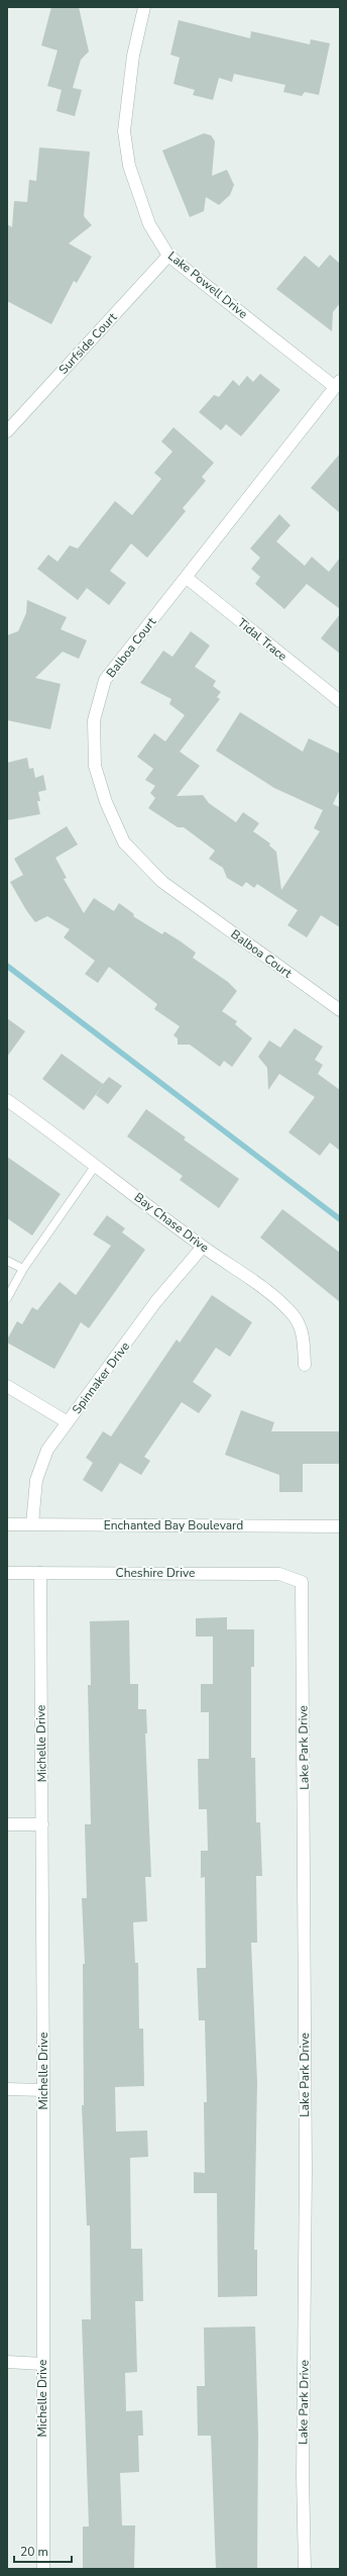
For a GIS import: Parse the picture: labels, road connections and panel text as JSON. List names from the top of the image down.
{
  "streets": {
    "street": [
      "Lake Powell Drive",
      "Surfside Court",
      "Tidal Trace",
      "Balboa Court",
      "Bay Chase Drive",
      "Spinnaker Drive",
      "Enchanted Bay Boulevard",
      "Cheshire Drive",
      "Michelle Drive",
      "Lake Park Drive"
    ]
  },
  "crossings": [
    ["Lake Powell Drive", "Surfside Court"],
    ["Lake Powell Drive", "Balboa Court"],
    ["Tidal Trace", "Balboa Court"],
    ["Bay Chase Drive", "Spinnaker Drive"],
    ["Spinnaker Drive", "Enchanted Bay Boulevard"],
    ["Cheshire Drive", "Michelle Drive"],
    ["Cheshire Drive", "Lake Park Drive"]
  ],
  "scale_bar": "20 m"
}
